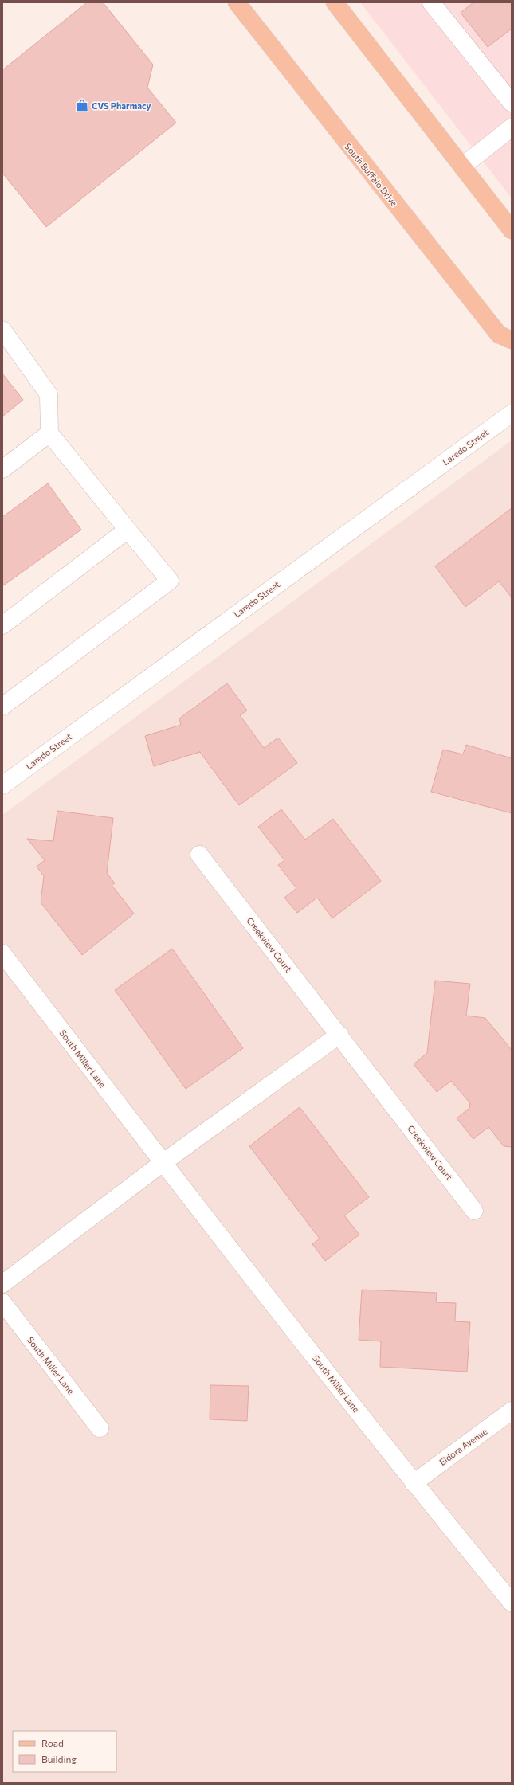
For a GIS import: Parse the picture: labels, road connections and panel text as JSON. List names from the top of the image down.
{
  "streets": {
    "main road": ["South Buffalo Drive"],
    "street": [
      "Laredo Street",
      "Creekview Court",
      "South Miller Lane",
      "Eldora Avenue"
    ]
  },
  "crossings": [
    ["South Miller Lane", "Eldora Avenue"]
  ],
  "places": {
    "shop": ["CVS Pharmacy"]
  },
  "legend": ["Road", "Building"]
}
